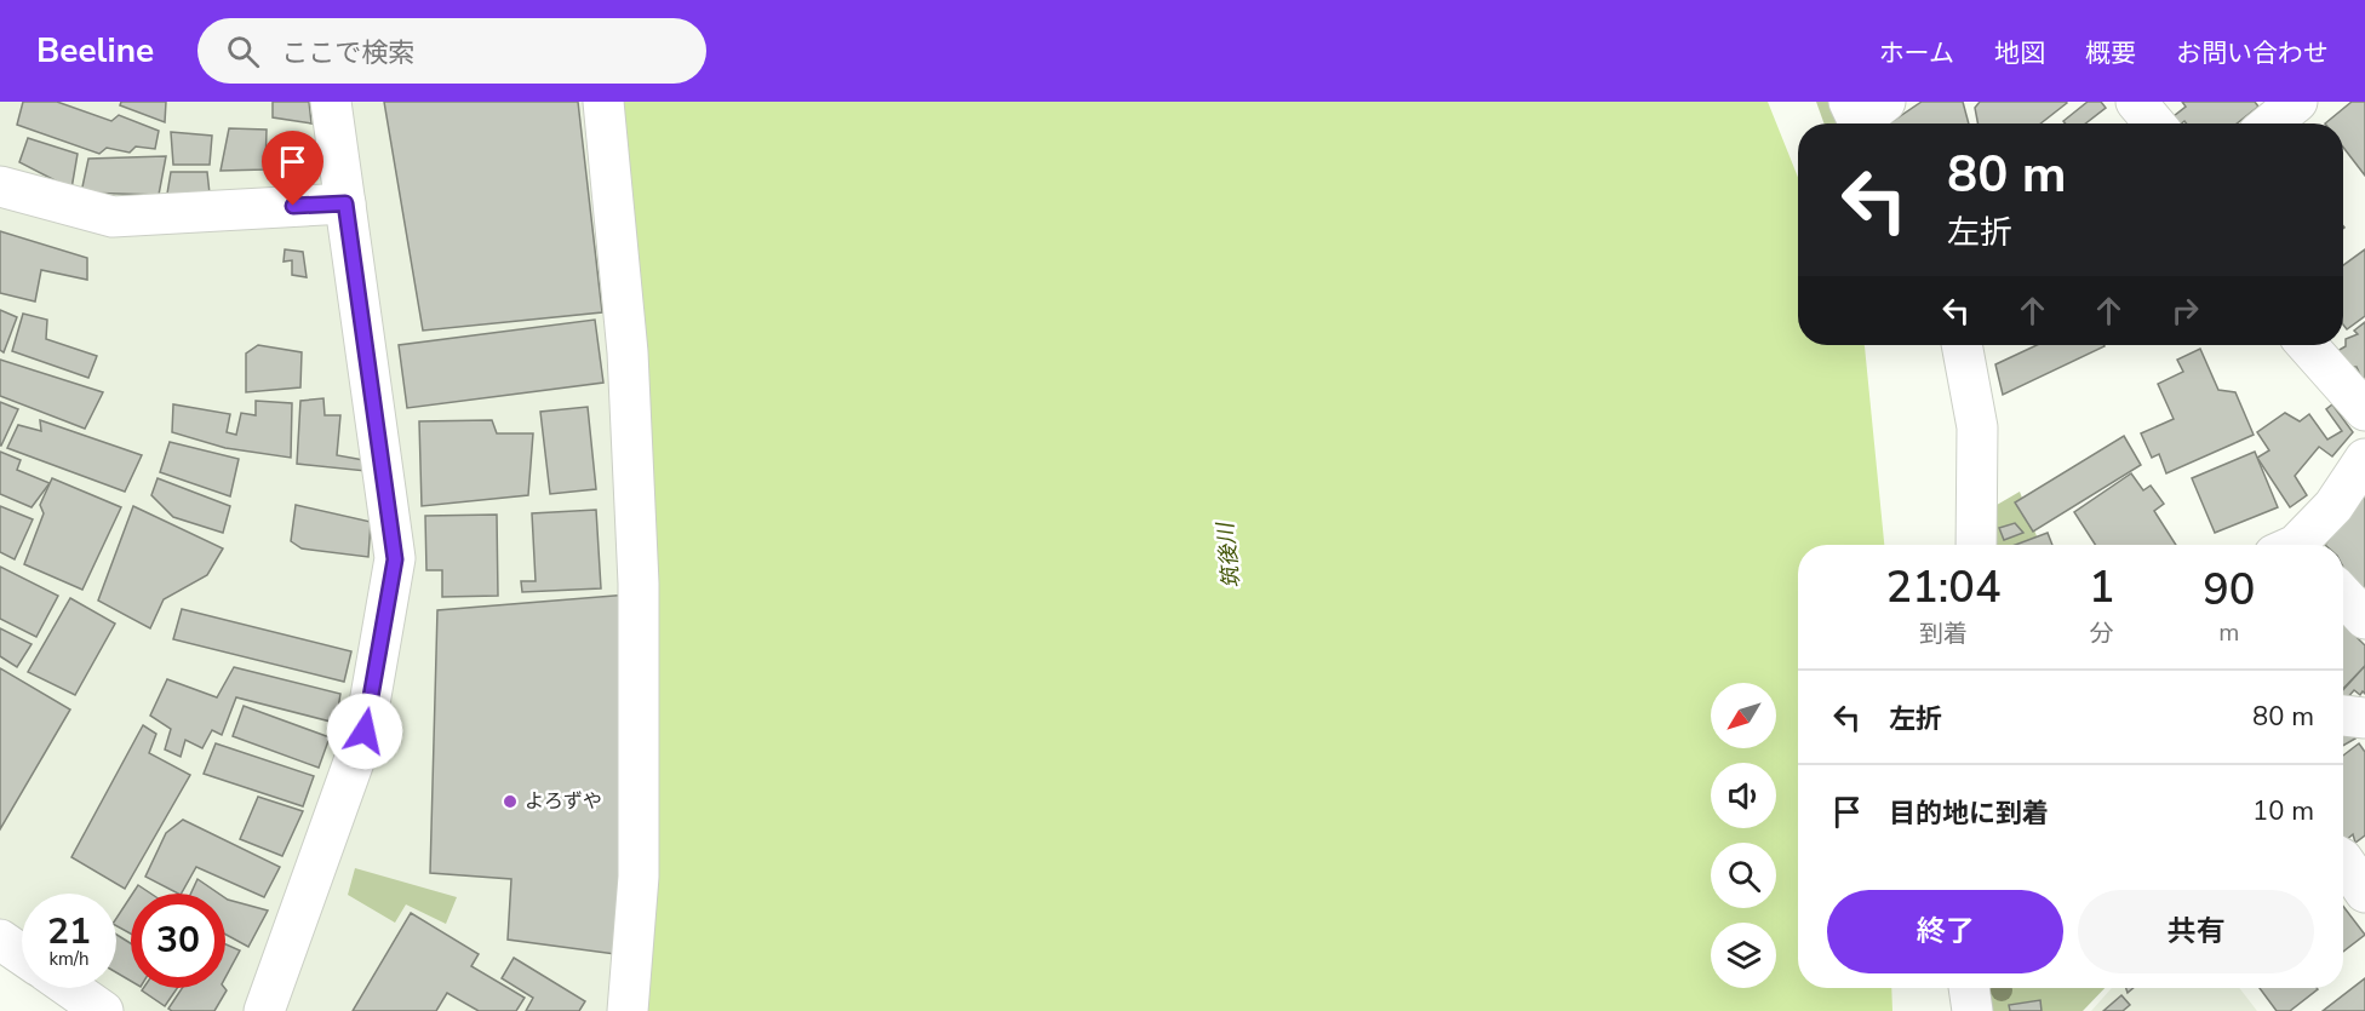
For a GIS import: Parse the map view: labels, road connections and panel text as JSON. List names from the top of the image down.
{
  "water": ["筑後川"],
  "places": ["よろずや"],
  "north": "bottom left",
  "page": {
    "header": "Beeline",
    "search": "ここで検索",
    "nav": [
      "ホーム",
      "地図",
      "概要",
      "お問い合わせ"
    ],
    "turn": ["80 m", "左折"],
    "eta": [
      "21:04",
      "到着",
      "1",
      "分",
      "90",
      "m"
    ],
    "list": [
      {
        "name": "左折",
        "value": "80 m"
      },
      {
        "name": "目的地に到着",
        "value": "10 m"
      }
    ],
    "buttons": ["終了", "共有"],
    "speed": "21 km/h",
    "limit": "30"
  }
}
